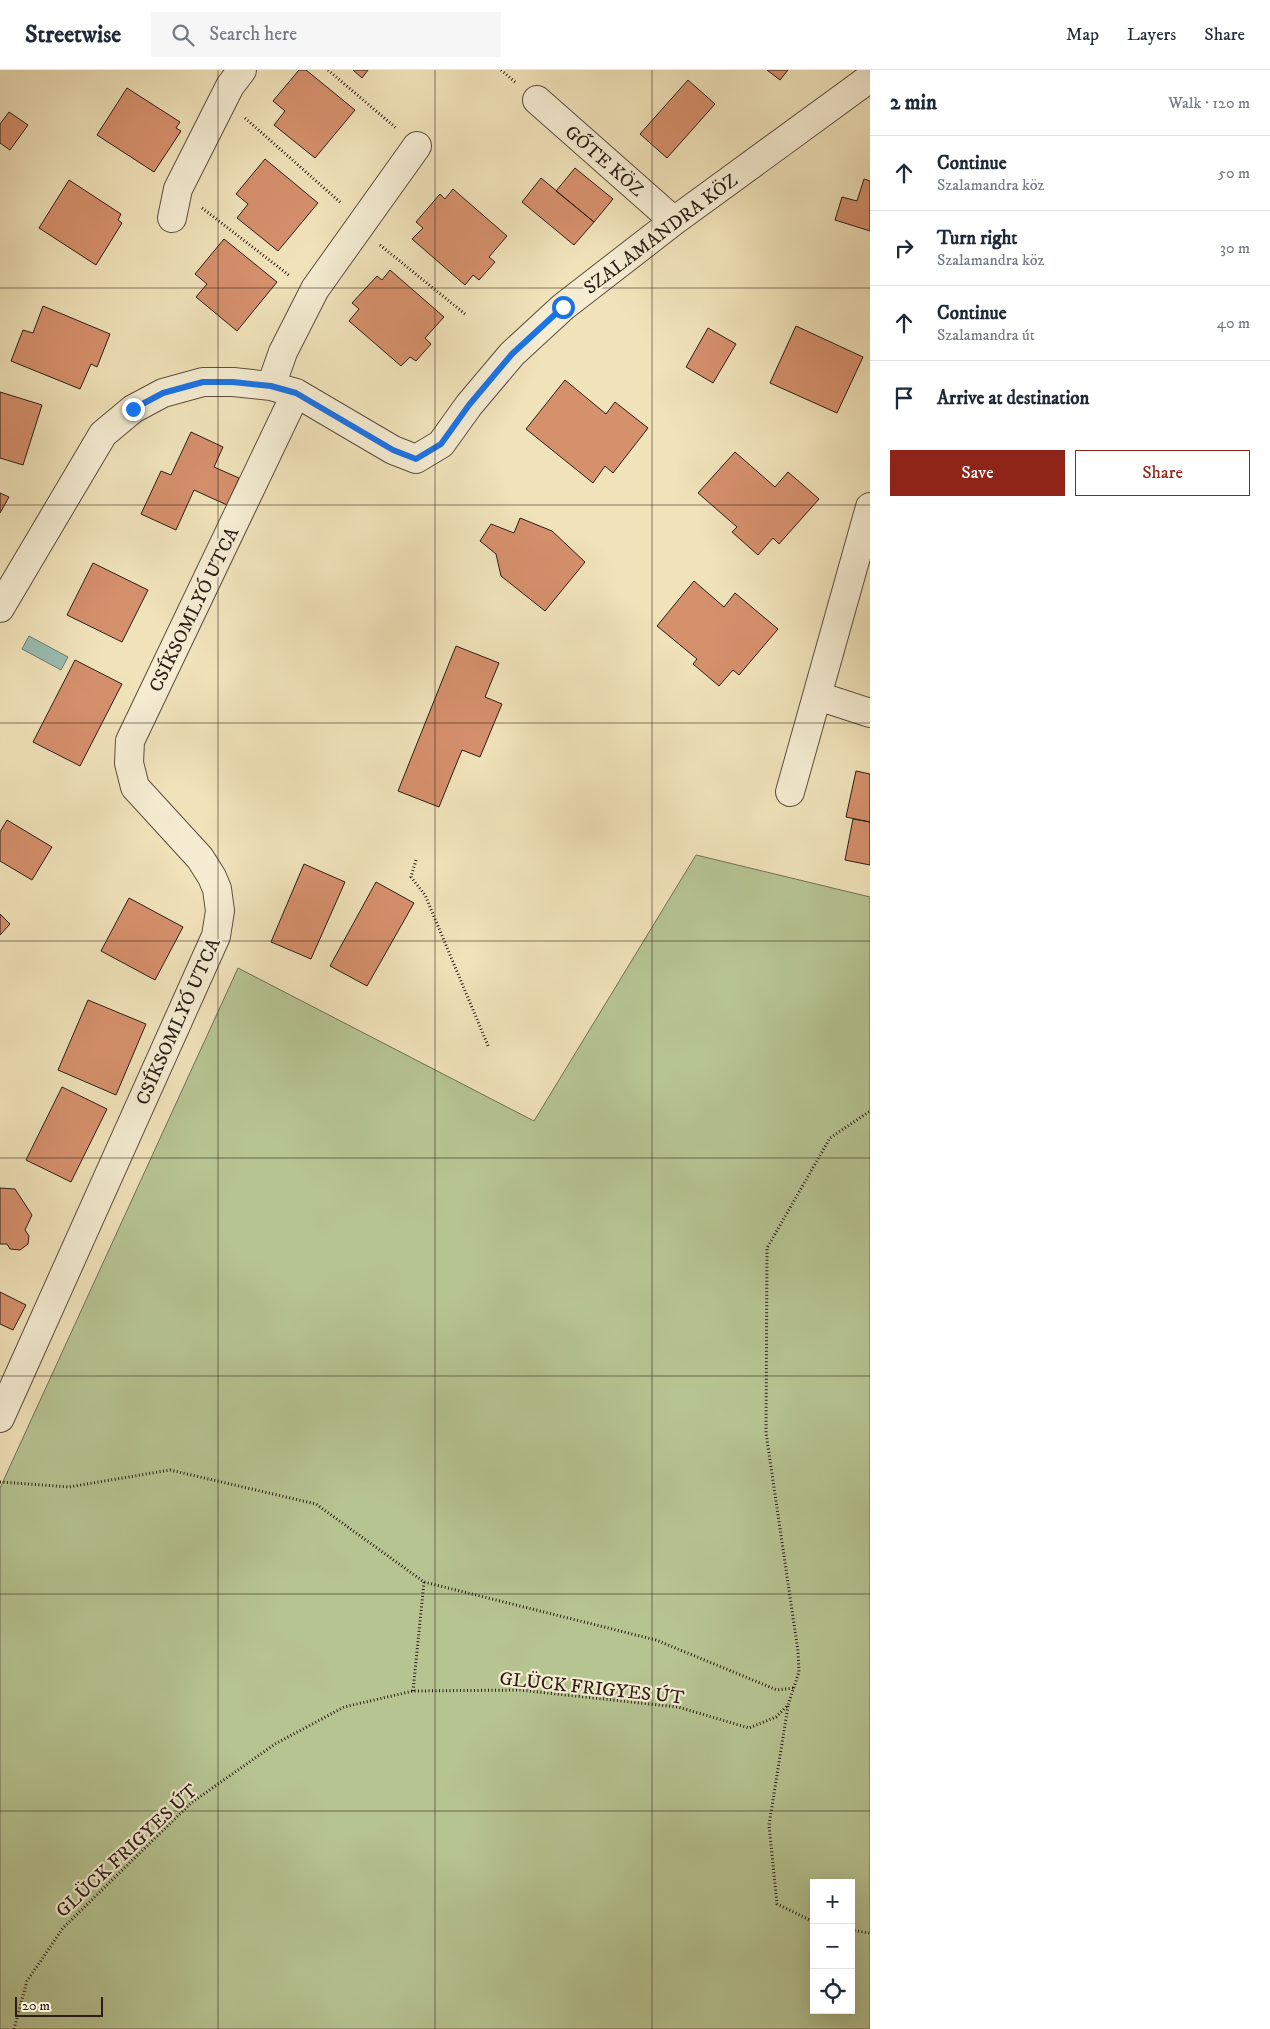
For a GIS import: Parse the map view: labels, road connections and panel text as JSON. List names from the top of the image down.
{
  "streets": {
    "street": ["GŐTE KÖZ", "SZALAMANDRA KÖZ", "CSÍKSOMLYÓ UTCA"],
    "path": ["GLÜCK FRIGYES ÚT"]
  },
  "crossings": [
    ["GŐTE KÖZ", "SZALAMANDRA KÖZ"],
    ["SZALAMANDRA KÖZ", "CSÍKSOMLYÓ UTCA"]
  ],
  "scale_bar": "20 m",
  "page": {
    "header": "Streetwise",
    "search": "Search here",
    "nav": ["Map", "Layers", "Share"],
    "heading": ["2 min", "Walk · 120 m"],
    "list": [
      ["Continue", "Szalamandra köz", "50 m"],
      ["Turn right", "Szalamandra köz", "30 m"],
      ["Continue", "Szalamandra út", "40 m"],
      "Arrive at destination"
    ],
    "buttons": ["Save", "Share"],
    "map_buttons": ["+", "−"],
    "scale": "20 m"
  }
}
